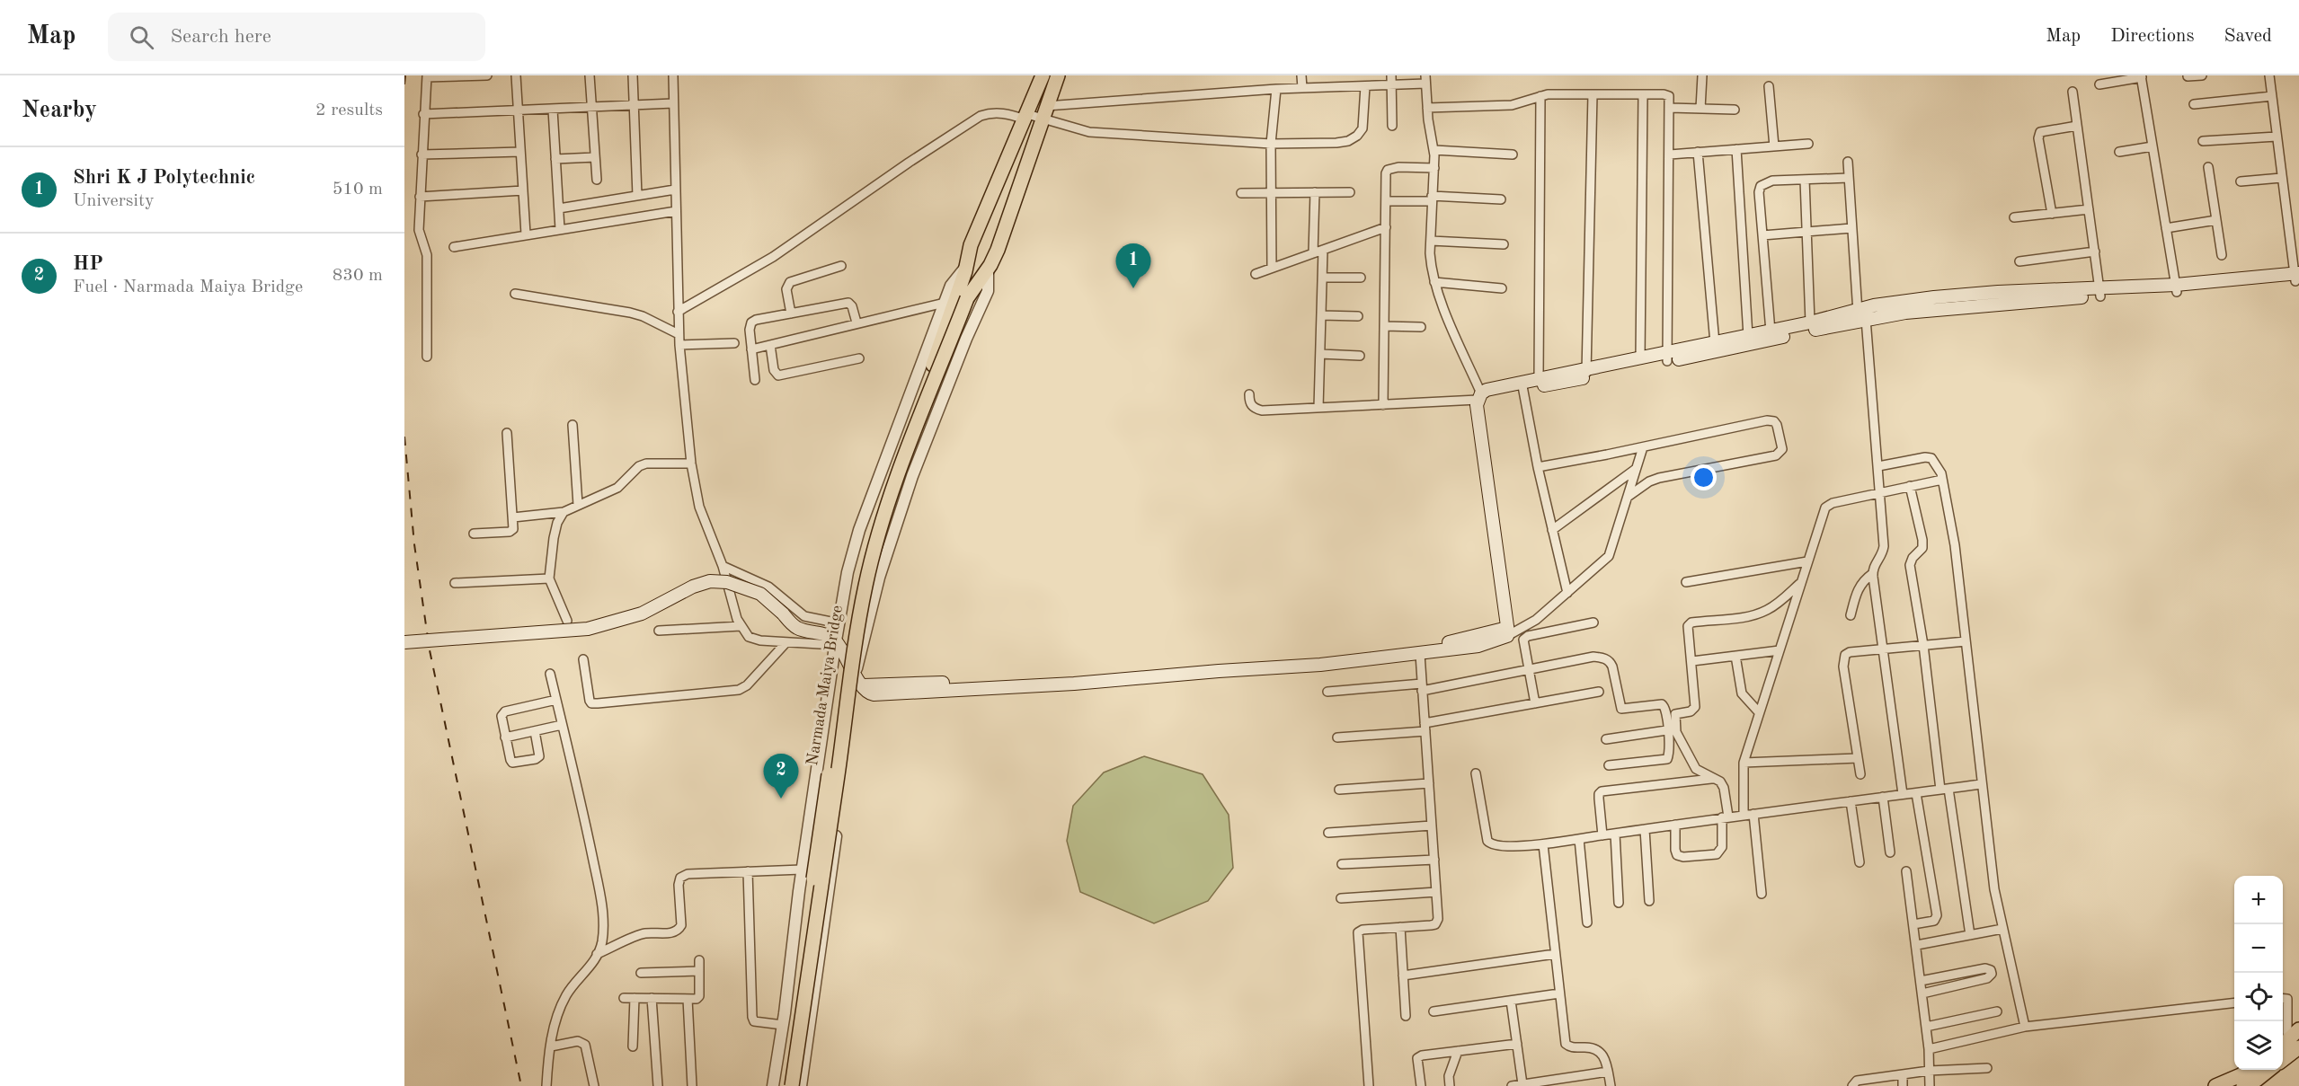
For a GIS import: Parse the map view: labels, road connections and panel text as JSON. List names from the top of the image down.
{
  "streets": {
    "main road": ["Narmada Maiya Bridge"]
  },
  "page": {
    "header": "Map",
    "search": "Search here",
    "nav": ["Map", "Directions", "Saved"],
    "heading": ["Nearby", "2 results"],
    "list": [
      {
        "mark": "1",
        "name": "Shri K J Polytechnic",
        "note": "University",
        "value": "510 m"
      },
      {
        "mark": "2",
        "name": "HP",
        "note": "Fuel · Narmada Maiya Bridge",
        "value": "830 m"
      }
    ],
    "pins": ["1", "2"],
    "map_buttons": ["+", "−"]
  }
}
